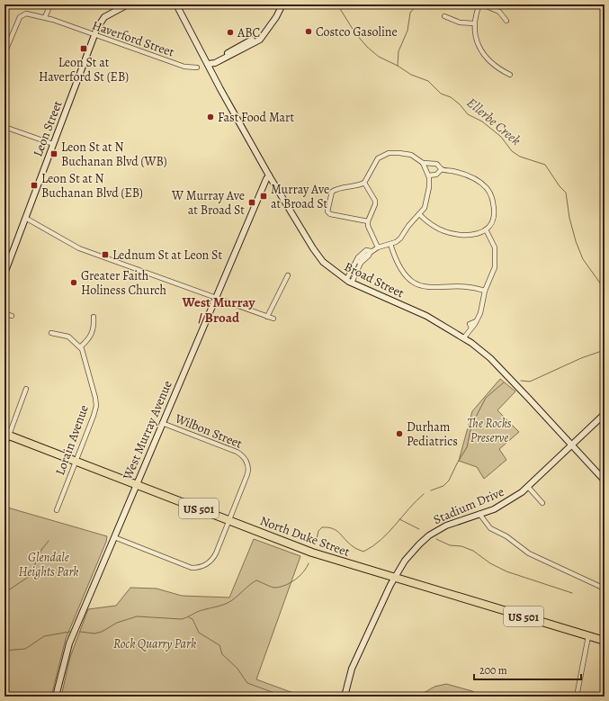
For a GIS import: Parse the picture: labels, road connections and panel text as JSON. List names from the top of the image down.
{
  "streets": {
    "highway": ["US 501", "North Duke Street"],
    "street": [
      "Haverford Street",
      "Leon Street",
      "Broad Street",
      "West Murray Avenue",
      "Wilbon Street",
      "Lorain Avenue",
      "Stadium Drive"
    ]
  },
  "crossings": [
    ["Haverford Street", "Leon Street"],
    ["Broad Street", "West Murray Avenue"],
    ["Broad Street", "Stadium Drive"],
    ["West Murray Avenue", "Wilbon Street"],
    ["West Murray Avenue", "North Duke Street"],
    ["Wilbon Street", "North Duke Street"],
    ["Lorain Avenue", "North Duke Street"],
    ["Stadium Drive", "North Duke Street"]
  ],
  "districts": ["West Murray / Broad"],
  "water": ["Ellerbe Creek"],
  "parks": ["The Rocks Preserve", "Glendale Heights Park", "Rock Quarry Park"],
  "places": {
    "other": [
      "Costco Gasoline",
      "ABC",
      "Fast Food Mart",
      "Greater Faith Holiness Church",
      "Durham Pediatrics"
    ],
    "transit": [
      "Leon St at Haverford St (EB)",
      "Leon St at N Buchanan Blvd (WB)",
      "Leon St at N Buchanan Blvd (EB)",
      "Murray Ave at Broad St",
      "W Murray Ave at Broad St",
      "Lednum St at Leon St"
    ]
  },
  "scale_bar": "200 m"
}
